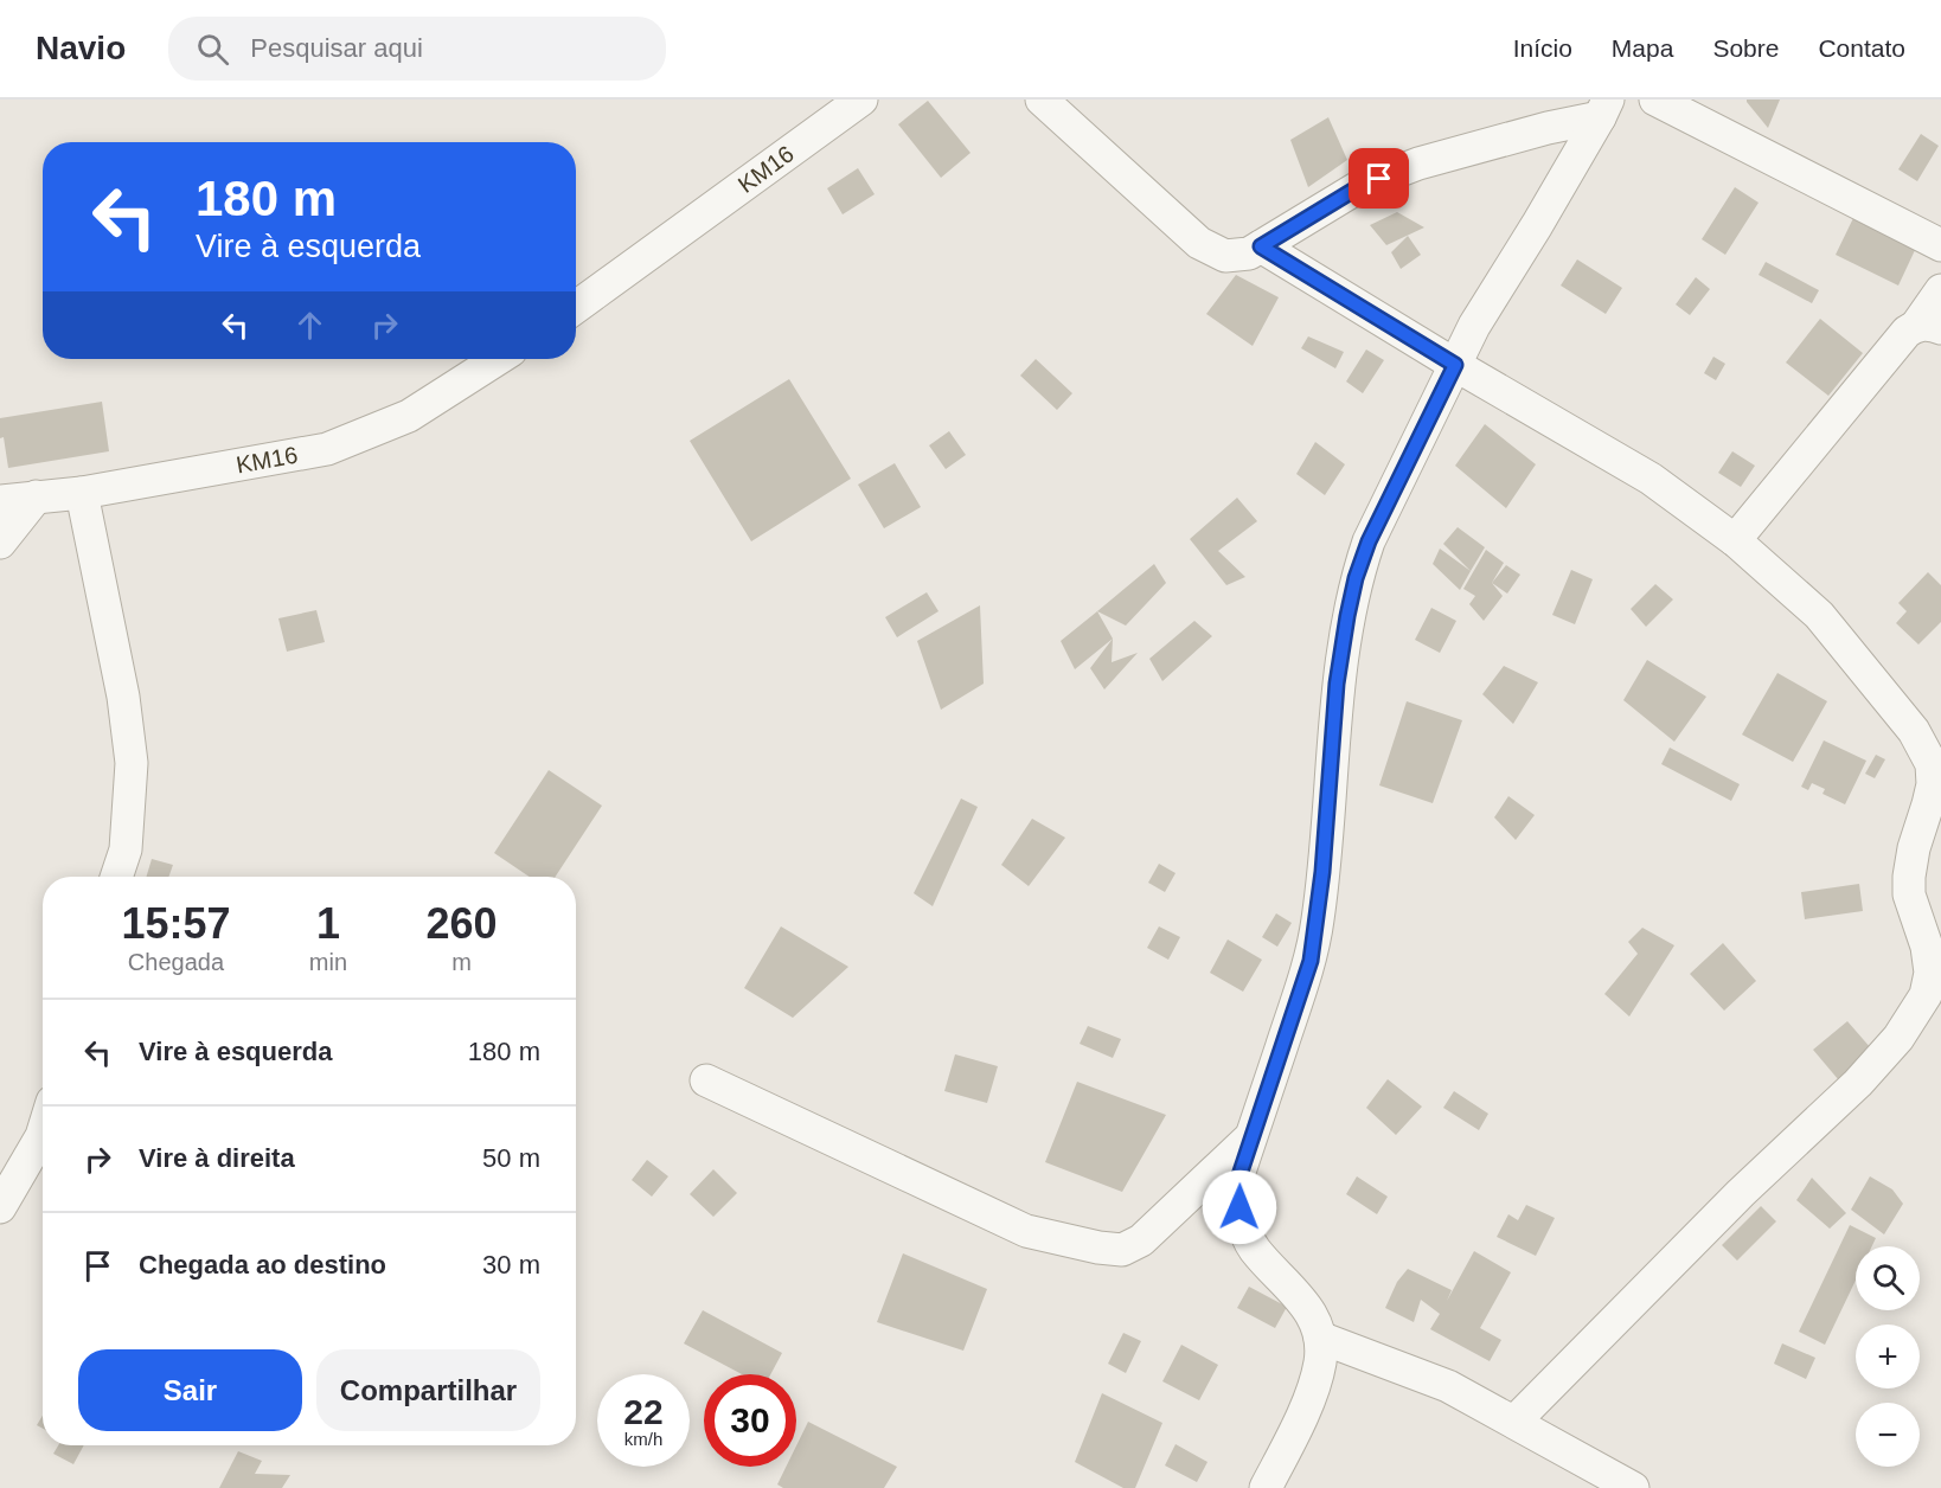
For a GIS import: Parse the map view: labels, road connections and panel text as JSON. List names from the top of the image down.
{
  "streets": {
    "street": ["KM16"]
  },
  "page": {
    "header": "Navio",
    "search": "Pesquisar aqui",
    "nav": [
      "Início",
      "Mapa",
      "Sobre",
      "Contato"
    ],
    "turn": ["180 m", "Vire à esquerda"],
    "eta": [
      "15:57",
      "Chegada",
      "1",
      "min",
      "260",
      "m"
    ],
    "list": [
      {
        "name": "Vire à esquerda",
        "value": "180 m"
      },
      {
        "name": "Vire à direita",
        "value": "50 m"
      },
      {
        "name": "Chegada ao destino",
        "value": "30 m"
      }
    ],
    "map_buttons": ["+", "−"],
    "buttons": ["Sair", "Compartilhar"],
    "speed": "22 km/h",
    "limit": "30"
  }
}
